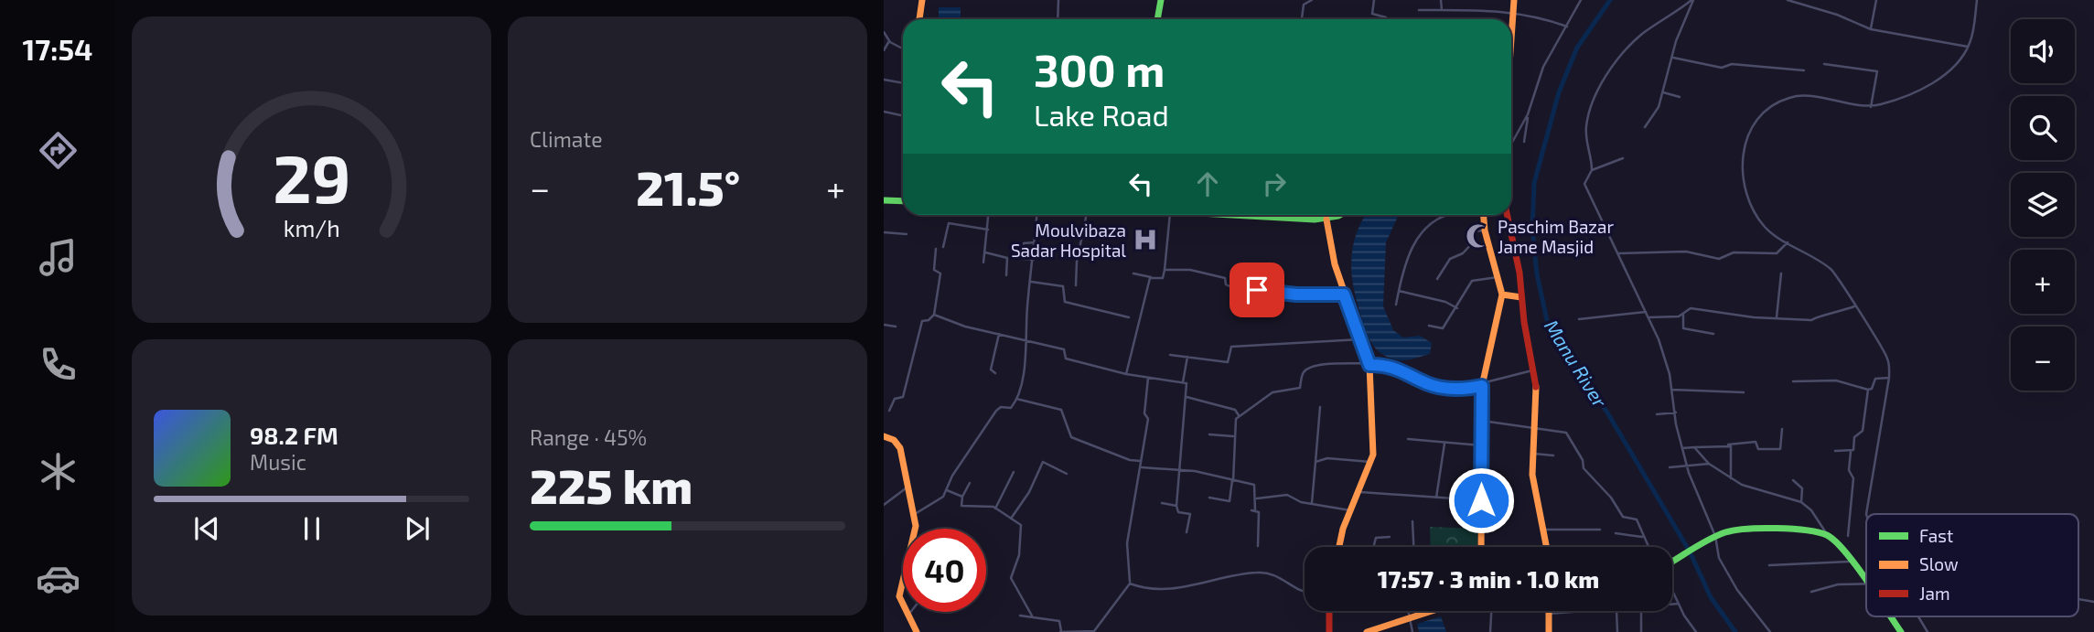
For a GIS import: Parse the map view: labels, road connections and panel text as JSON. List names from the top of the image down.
{
  "water": ["Manu River"],
  "places": {
    "mosque": ["Paschim Bazar Jame Masjid"],
    "hospital": ["Moulvibaza Sadar Hospital"]
  },
  "legend": ["Fast", "Slow", "Jam"],
  "page": {
    "tabs": "17:54",
    "tile": [
      "Climate",
      ["Range · 45%", "225 km"]
    ],
    "map_buttons": ["+", "−"],
    "turn": ["300 m", "Lake Road"],
    "heat": ["−", "21.5°", "+"],
    "song": ["98.2 FM", "Music"],
    "limit": "40",
    "trip": "17:57 · 3 min · 1.0 km",
    "gauge": ["29", "km/h"]
  }
}
